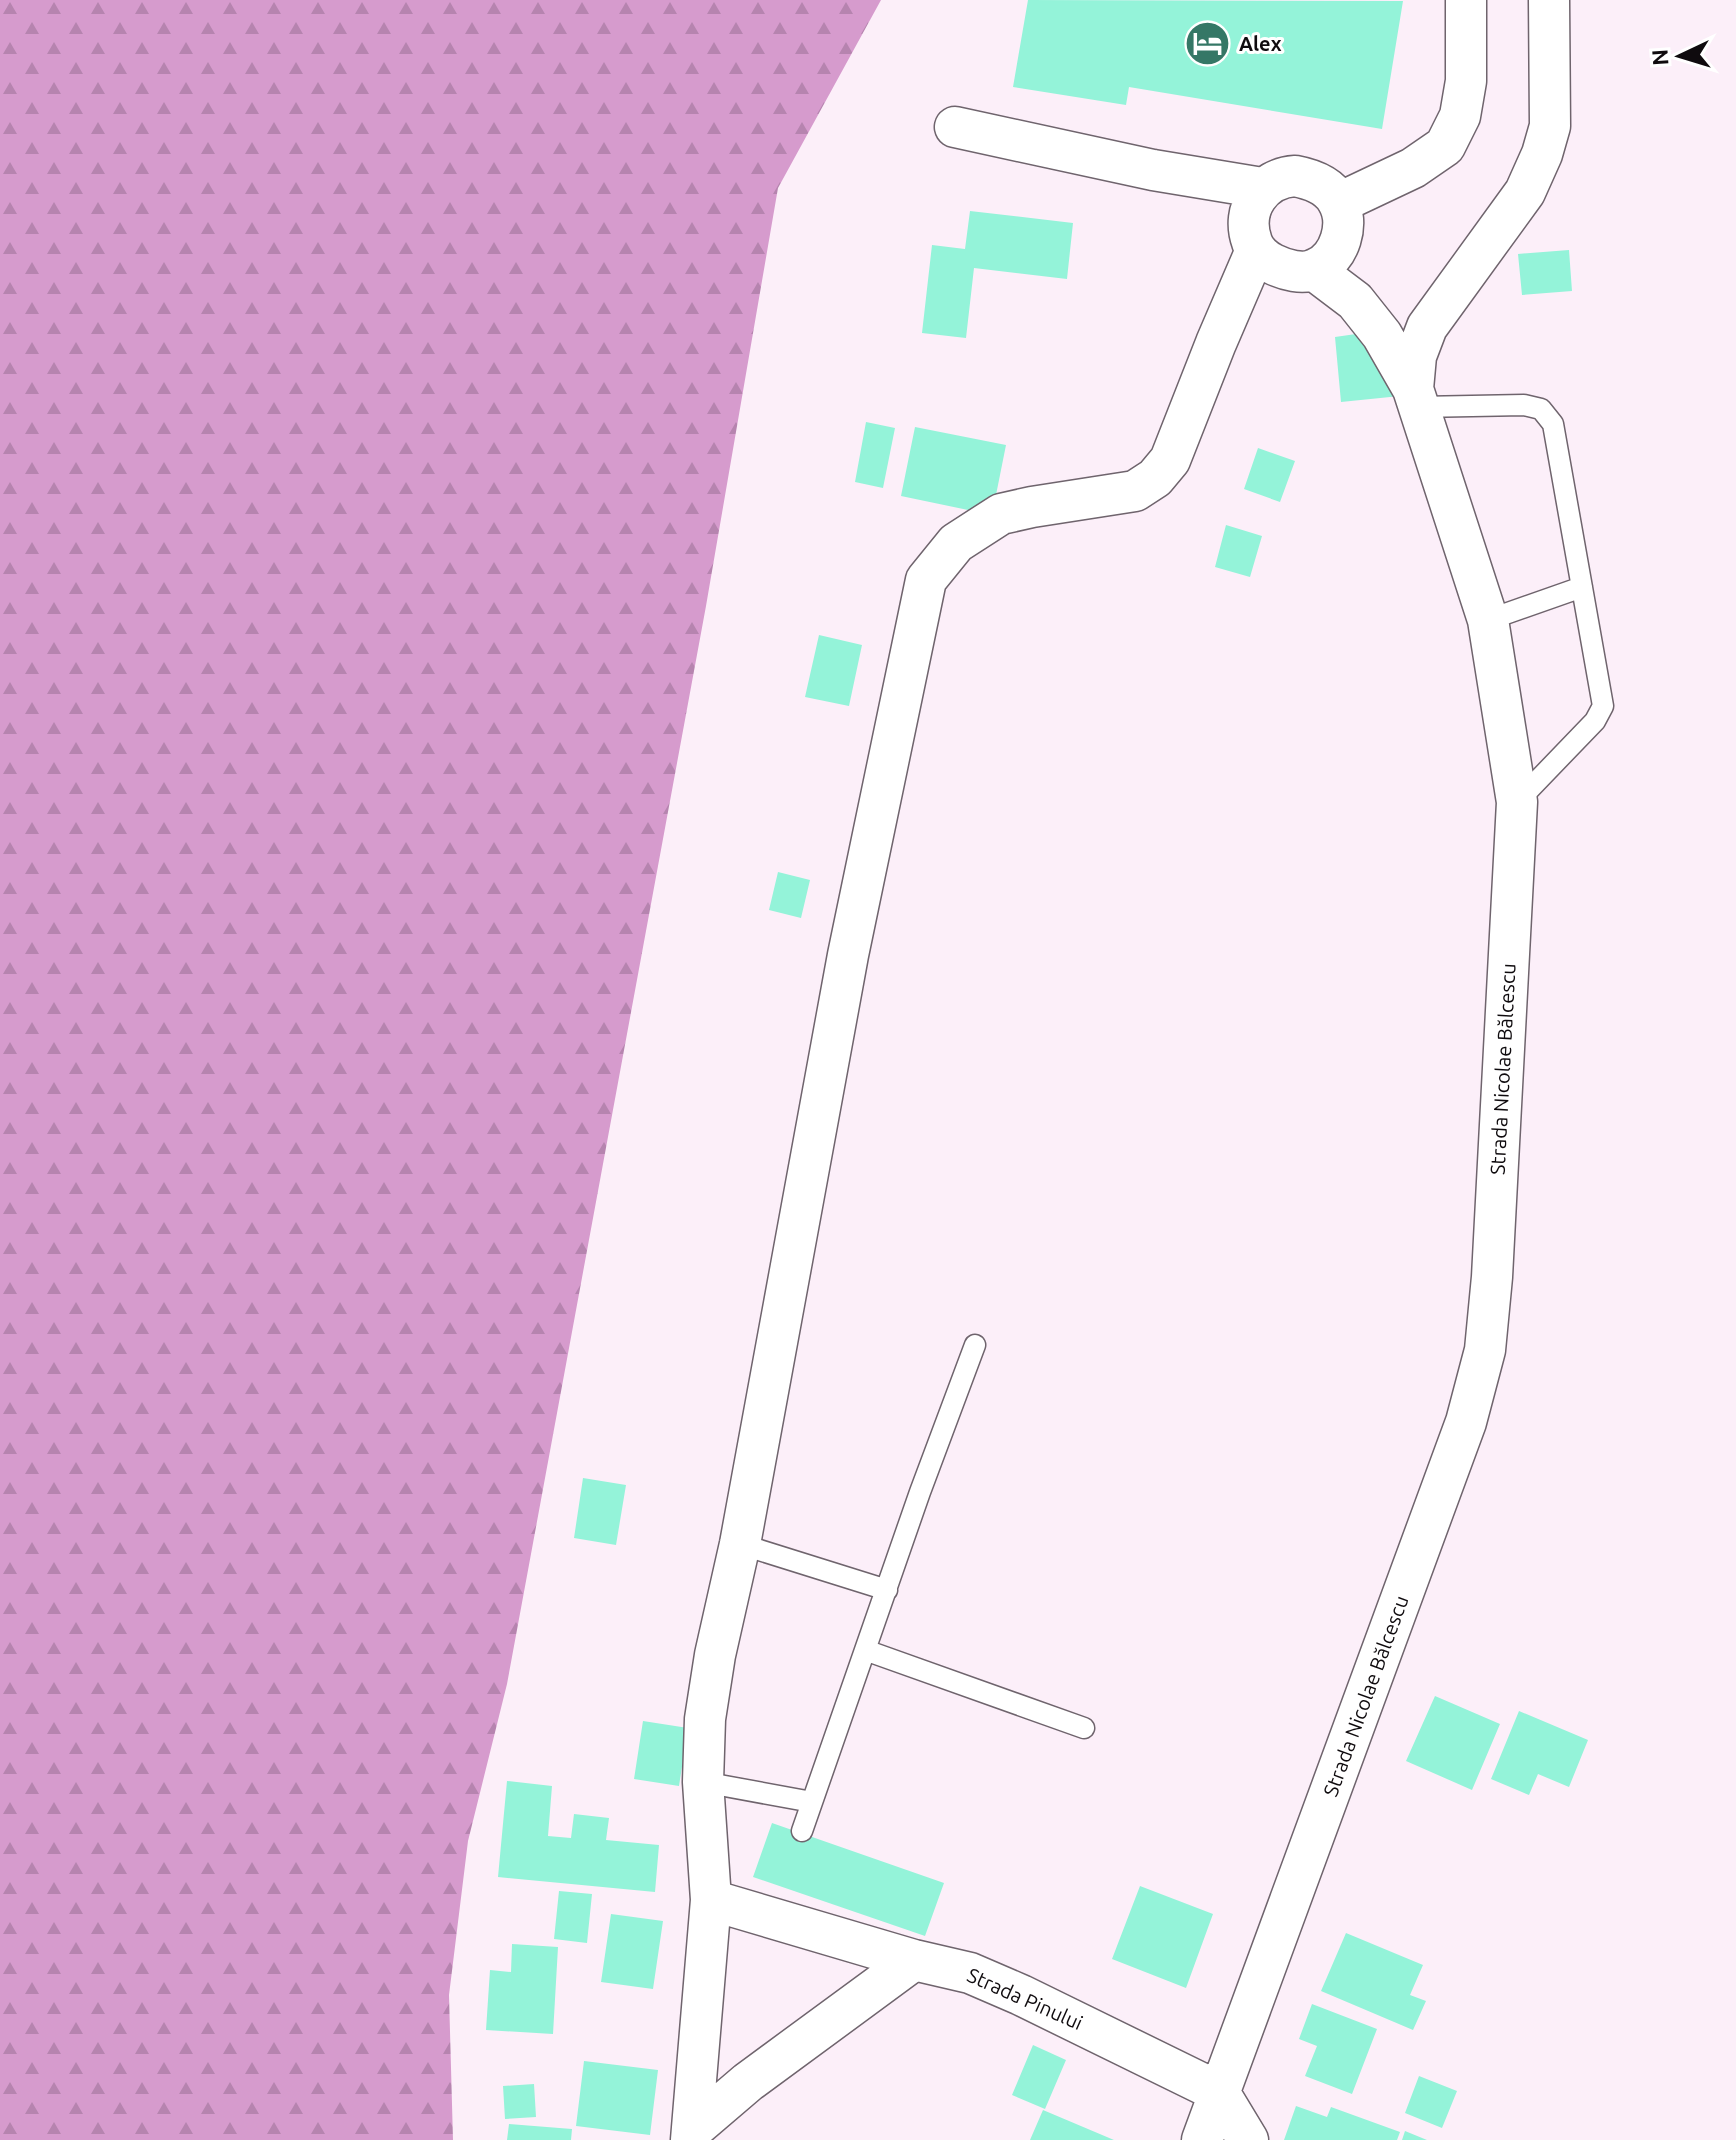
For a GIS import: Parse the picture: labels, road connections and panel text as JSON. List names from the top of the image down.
{
  "streets": {
    "street": ["Strada Nicolae Bălcescu", "Strada Pinului"]
  },
  "crossings": [
    ["Strada Nicolae Bălcescu", "Strada Pinului"]
  ],
  "places": {
    "hotel": ["Alex"]
  },
  "north": "left"
}
